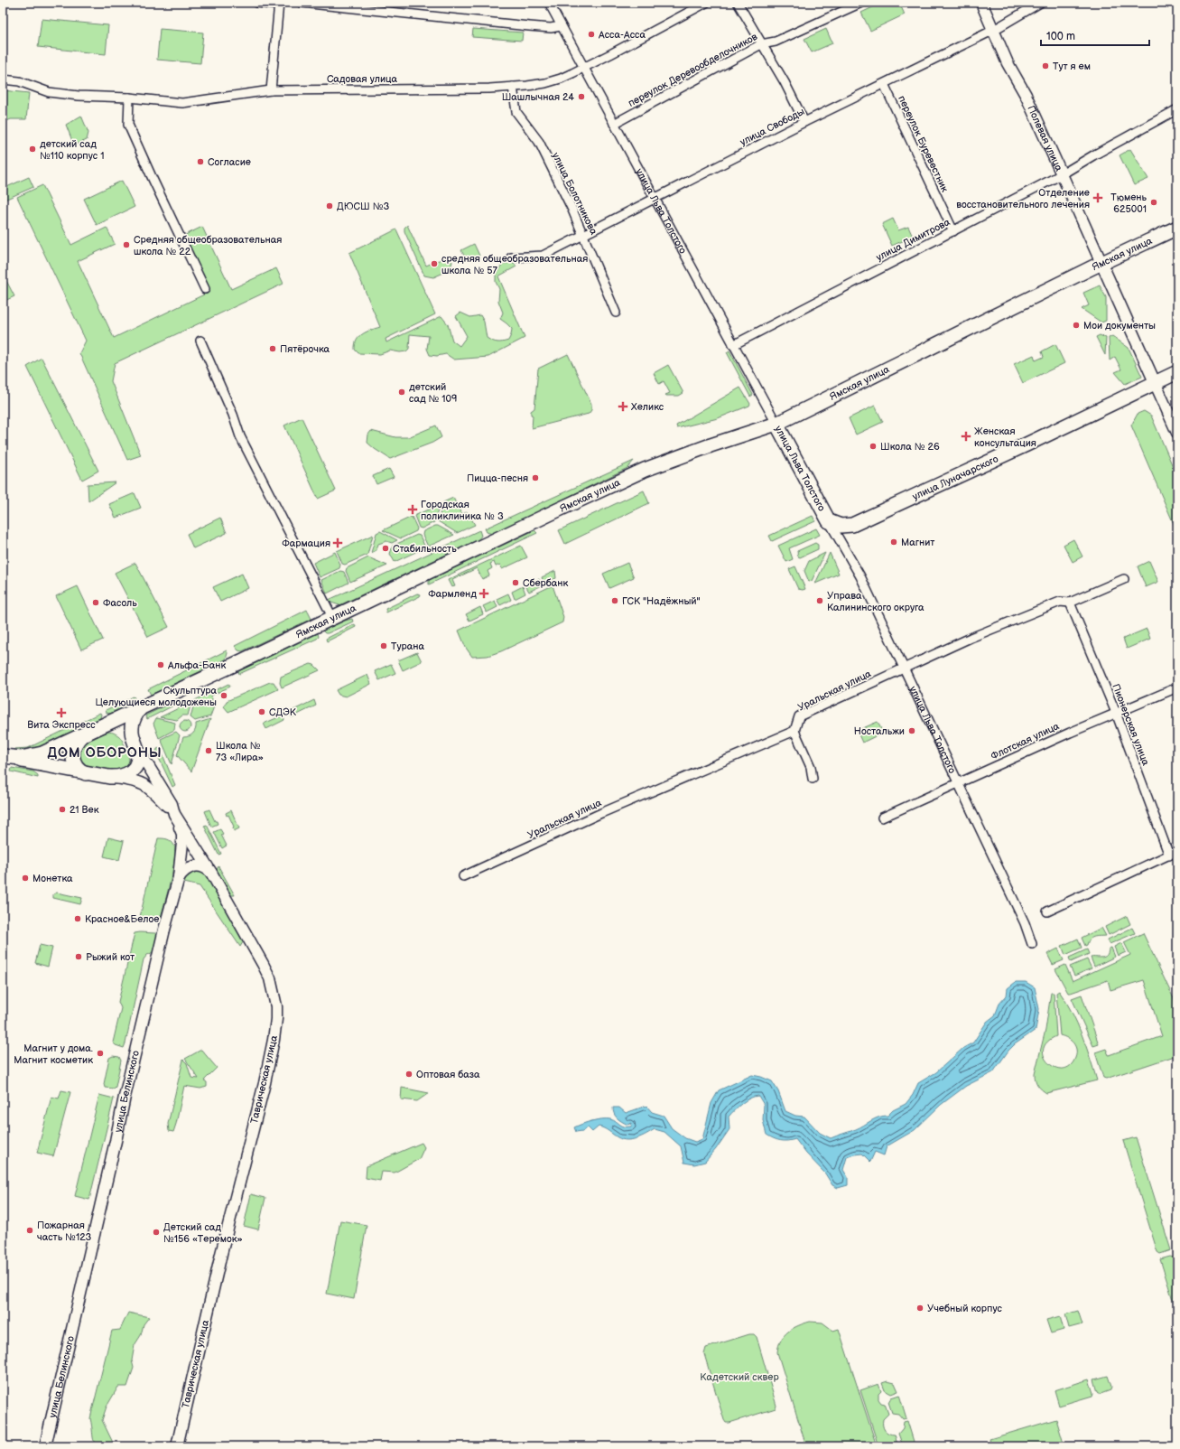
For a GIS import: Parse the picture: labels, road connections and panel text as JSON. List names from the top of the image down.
{
  "streets": {
    "main road": ["улица Льва Толстого", "Ямская улица", "улица Луначарского"],
    "street": [
      "переулок Деревообделочников",
      "Садовая улица",
      "улица Свободы",
      "Полевая улица",
      "переулок Буревестник",
      "улица Болотникова",
      "улица Димитрова",
      "Уральская улица",
      "Пионерская улица",
      "Флотская улица",
      "Таврическая улица",
      "улица Белинского"
    ]
  },
  "crossings": [
    ["переулок Деревообделочников", "улица Льва Толстого"],
    ["Садовая улица", "улица Болотникова"],
    ["Садовая улица", "улица Льва Толстого"],
    ["улица Свободы", "Полевая улица"],
    ["улица Свободы", "переулок Буревестник"],
    ["улица Свободы", "улица Болотникова"],
    ["улица Свободы", "улица Льва Толстого"],
    ["Полевая улица", "улица Димитрова"],
    ["Полевая улица", "Ямская улица"],
    ["Полевая улица", "улица Луначарского"],
    ["переулок Буревестник", "улица Димитрова"],
    ["улица Льва Толстого", "улица Димитрова"],
    ["улица Льва Толстого", "Ямская улица"],
    ["улица Льва Толстого", "улица Луначарского"],
    ["улица Льва Толстого", "Уральская улица"],
    ["улица Льва Толстого", "Флотская улица"],
    ["Ямская улица", "Таврическая улица"],
    ["Ямская улица", "улица Белинского"],
    ["Уральская улица", "Пионерская улица"],
    ["Пионерская улица", "Флотская улица"],
    ["Таврическая улица", "улица Белинского"]
  ],
  "districts": ["ДОМ ОБОРОНЫ"],
  "parks": ["Кадетский сквер"],
  "places": {
    "other": [
      "Асса-Асса",
      "Тут я ем",
      "Шашлычная 24",
      "детский сад №110 корпус 1",
      "Согласие",
      "Тюмень 625001",
      "ДЮСШ №3",
      "Средняя общеобразовательная школа № 22",
      "средняя общеобразовательная школа № 57",
      "Мои документы",
      "Пятёрочка",
      "детский сад № 109",
      "Школа № 26",
      "Пицца-песня",
      "Магнит",
      "Стабильность",
      "Сбербанк",
      "ГСК \"Надёжный\"",
      "Управа Калининского округа",
      "Фасоль",
      "Турана",
      "Альфа-Банк",
      "Скульптура Целующиеся молодожены",
      "СДЭК",
      "Ностальжи",
      "Школа № 73 «Лира»",
      "21 Век",
      "Монетка",
      "Красное&Белое",
      "Рыжий кот",
      "Магнит у дома. Магнит косметик",
      "Оптовая база",
      "Пожарная часть №123",
      "Детский сад №156 «Теремок»",
      "Учебный корпус"
    ],
    "health": [
      "Отделение восстановительного лечения",
      "Хеликс",
      "Женская консультация",
      "Городская поликлиника № 3",
      "Фармация",
      "Фармленд",
      "Вита Экспресс"
    ]
  },
  "scale_bar": "100 m"
}
